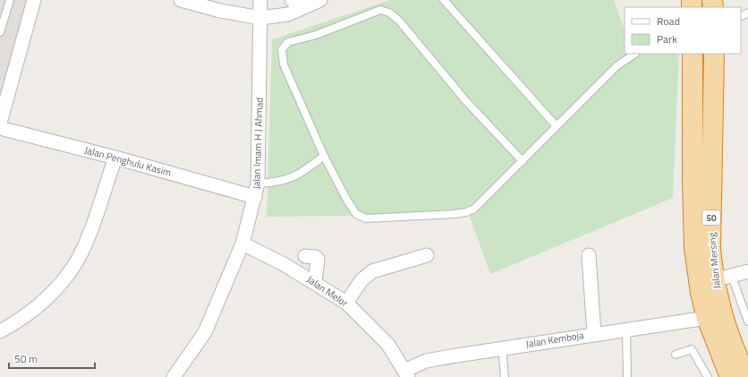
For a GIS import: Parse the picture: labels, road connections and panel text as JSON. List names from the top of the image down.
{
  "streets": {
    "highway": ["50", "Jalan Mersing"],
    "street": [
      "Jalan Imam H J Ahmad",
      "Jalan Penghulu Kasim",
      "Jalan Melor",
      "Jalan Kemboja"
    ]
  },
  "crossings": [
    ["Jalan Imam H J Ahmad", "Jalan Penghulu Kasim"],
    ["Jalan Imam H J Ahmad", "Jalan Melor"],
    ["Jalan Mersing", "Jalan Kemboja"],
    ["Jalan Melor", "Jalan Kemboja"]
  ],
  "legend": ["Road", "Park"],
  "scale_bar": "50 m"
}
